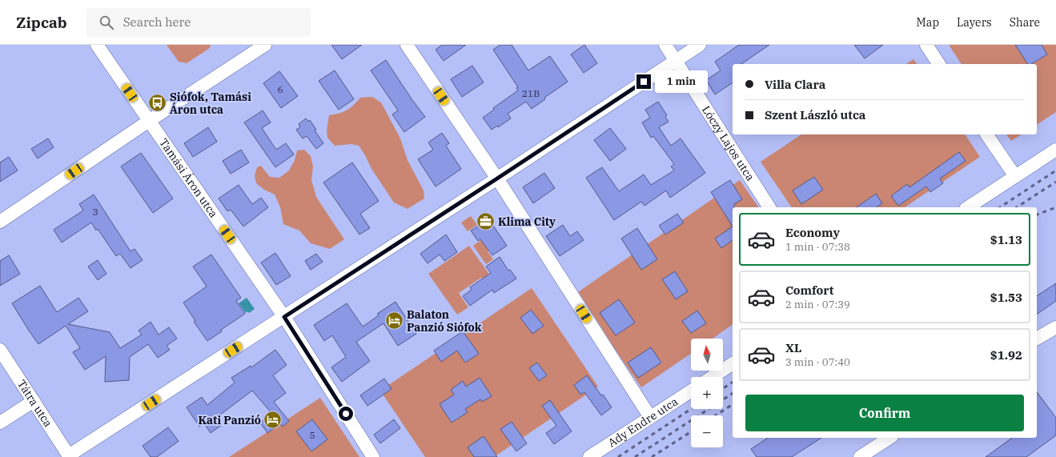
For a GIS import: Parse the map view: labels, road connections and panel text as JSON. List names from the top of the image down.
{
  "streets": {
    "street": [
      "Lóczy Lajos utca",
      "Tamási Áron utca",
      "Tátra utca",
      "Ady Endre utca"
    ]
  },
  "places": {
    "bus stop": ["Siófok, Tamási Áron utca"],
    "office": ["Klima City"],
    "hotel": ["Balaton Panzió Siófok", "Kati Panzió"]
  },
  "house_numbers": [
    "6",
    "21B",
    "3",
    "5"
  ],
  "north": "top",
  "page": {
    "header": "Zipcab",
    "search": "Search here",
    "nav": ["Map", "Layers", "Share"],
    "banner": ["Villa Clara", "Szent László utca"],
    "bubble": "1 min",
    "list": [
      {
        "name": "Economy",
        "note": "1 min · 07:38",
        "value": "$1.13"
      },
      {
        "name": "Comfort",
        "note": "2 min · 07:39",
        "value": "$1.53"
      },
      {
        "name": "XL",
        "note": "3 min · 07:40",
        "value": "$1.92"
      }
    ],
    "map_buttons": ["+", "−"],
    "buttons": "Confirm"
  }
}
